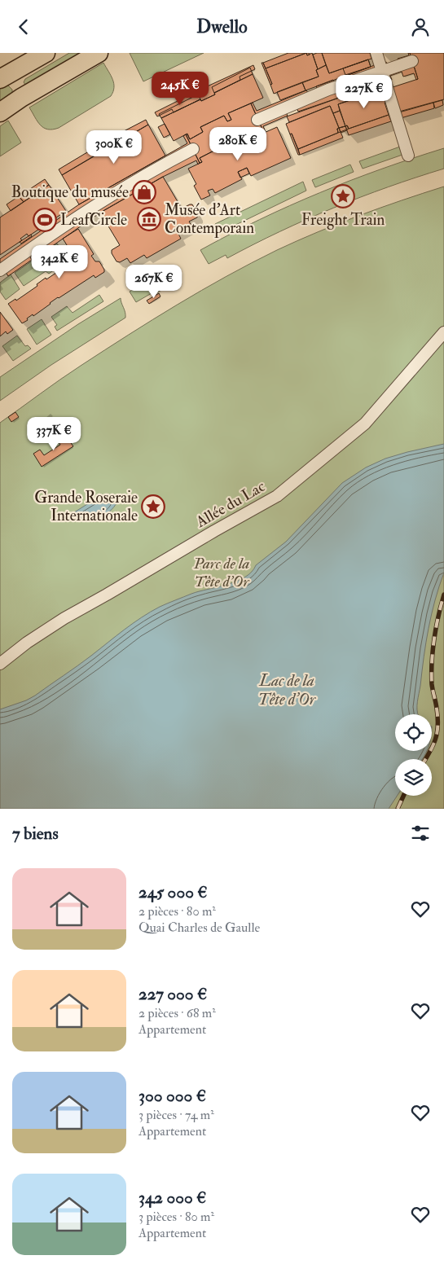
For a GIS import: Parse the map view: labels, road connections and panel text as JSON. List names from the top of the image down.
{
  "streets": {
    "street": ["Allée du Lac"]
  },
  "water": ["Lac de la Tête d'Or"],
  "parks": ["Parc de la Tête d'Or"],
  "places": {
    "shop": ["Boutique du musée"],
    "place": ["Freight Train", "Grande Roseraie Internationale"],
    "museum": ["Musée d'Art Contemporain"],
    "sports": ["LeafCircle"]
  },
  "page": {
    "header": "Dwello",
    "price": [
      "245K €",
      "227K €",
      "280K €",
      "300K €",
      "342K €",
      "267K €",
      "337K €"
    ],
    "heading": "7 biens",
    "list": [
      {
        "name": "245 000 €",
        "note": "2 pièces · 80 m² · Quai Charles de Gaulle"
      },
      {
        "name": "227 000 €",
        "note": "2 pièces · 68 m² · Appartement"
      },
      {
        "name": "300 000 €",
        "note": "3 pièces · 74 m² · Appartement"
      },
      {
        "name": "342 000 €",
        "note": "3 pièces · 80 m² · Appartement"
      }
    ]
  }
}
